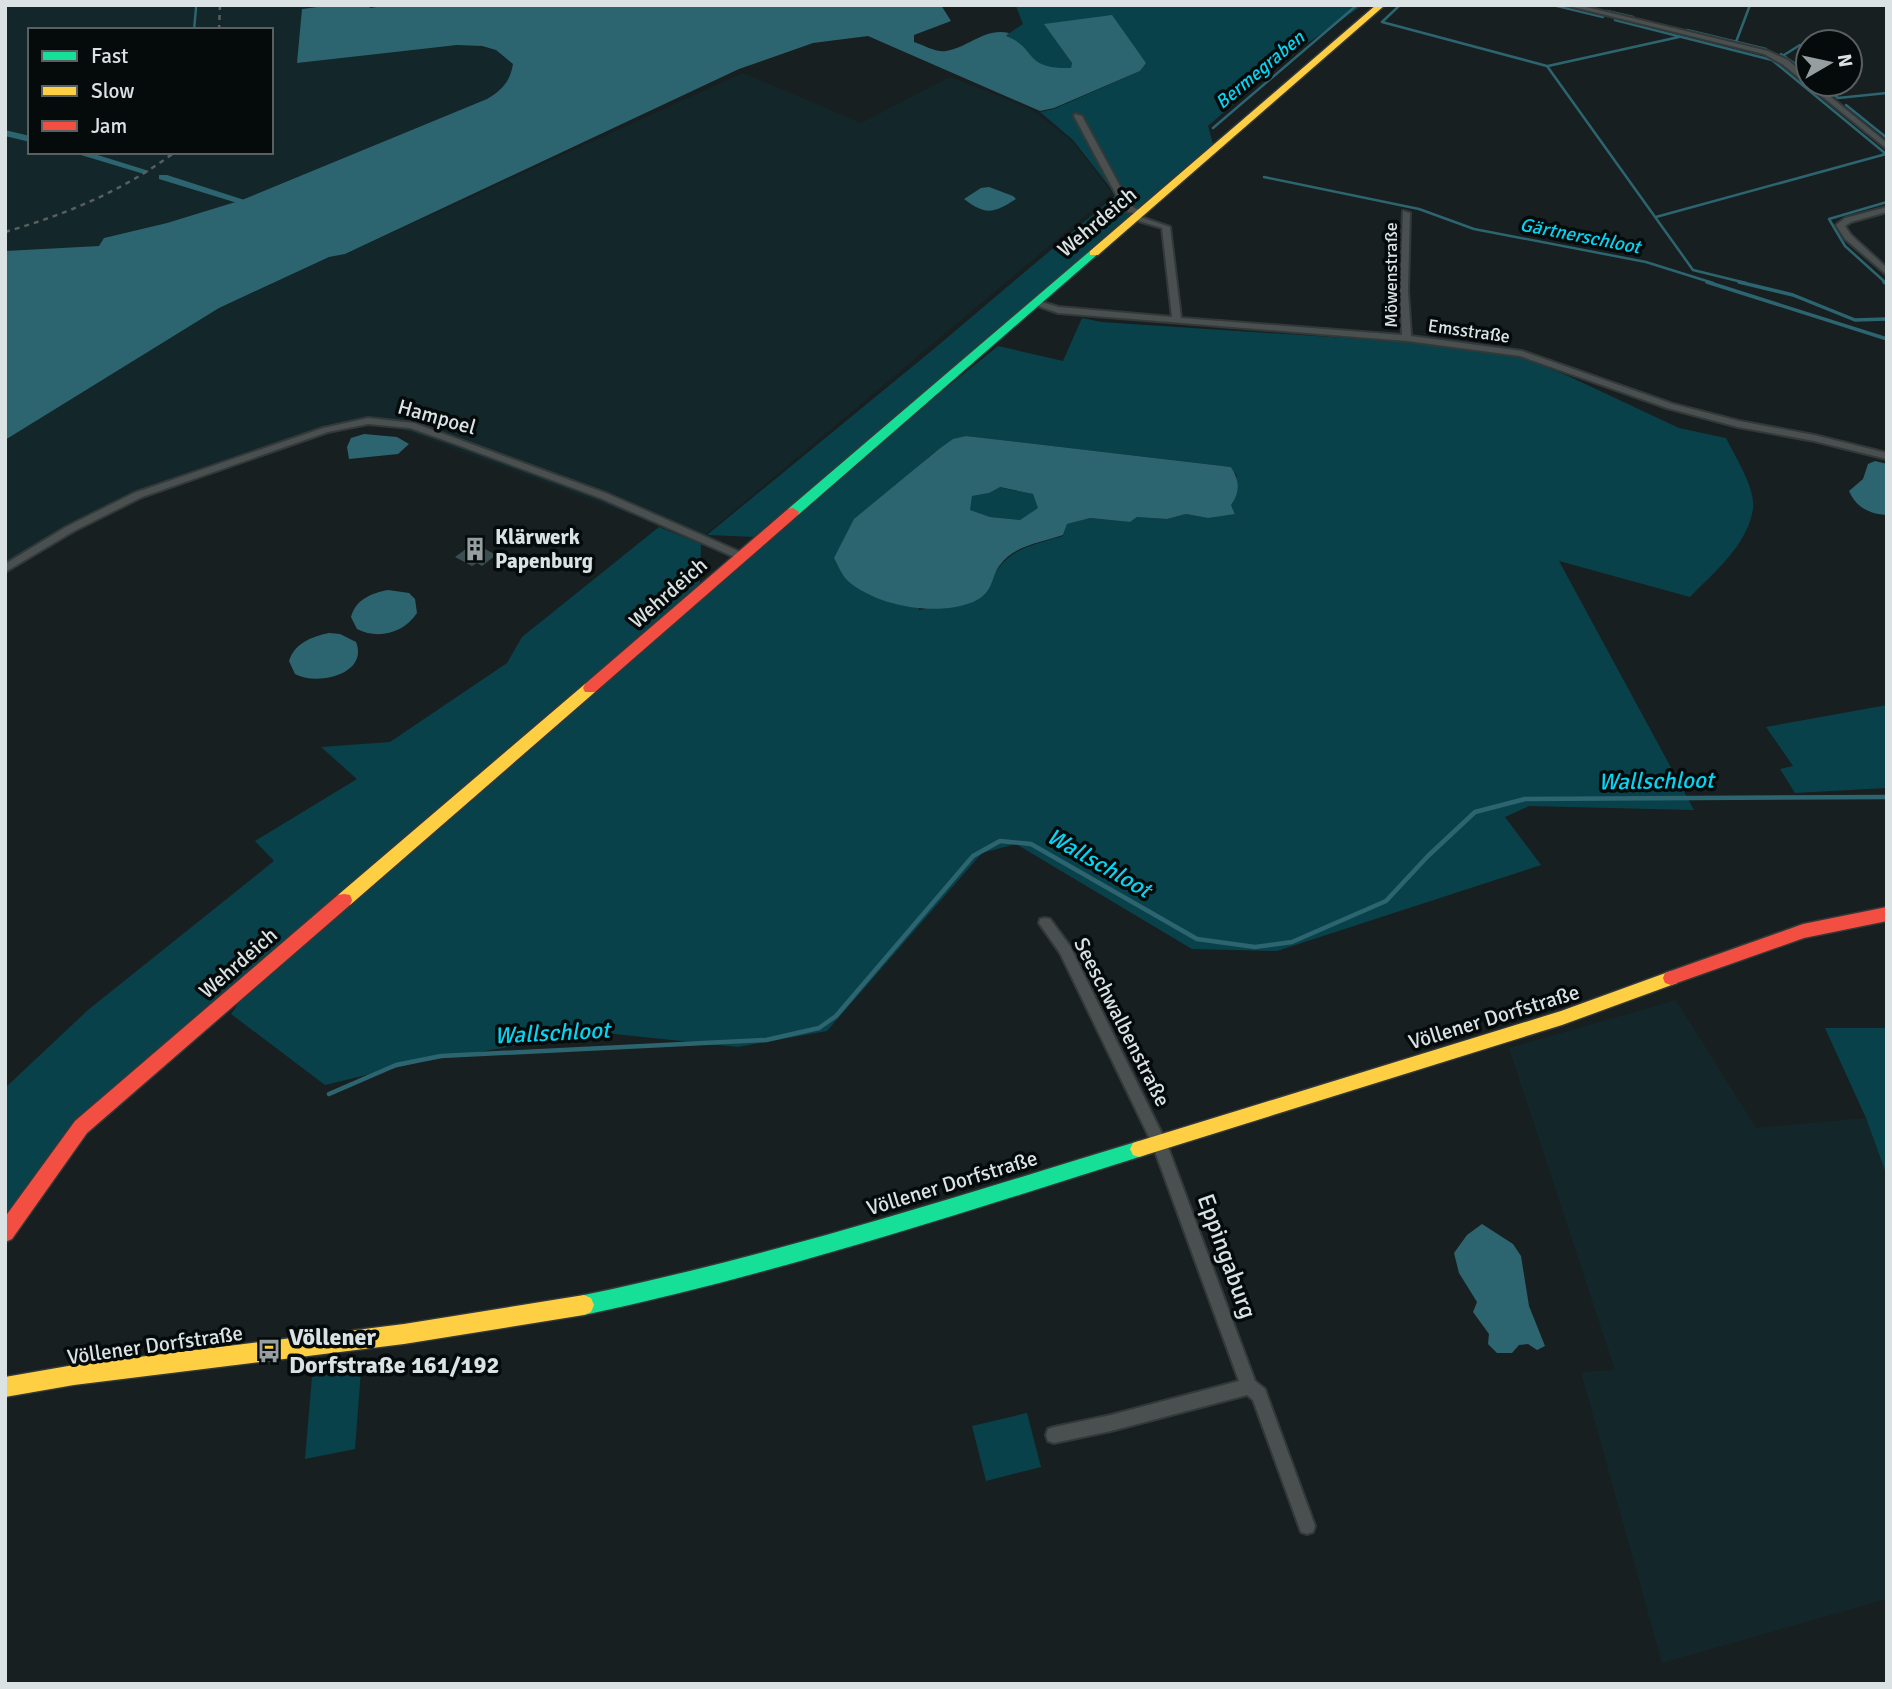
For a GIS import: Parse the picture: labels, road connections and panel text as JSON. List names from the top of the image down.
{
  "streets": {
    "street": [
      "Wehrdeich",
      "Möwenstraße",
      "Emsstraße",
      "Hampoel",
      "Völlener Dorfstraße",
      "Seeschwalbenstraße",
      "Eppingaburg"
    ]
  },
  "crossings": [
    ["Wehrdeich", "Emsstraße"],
    ["Wehrdeich", "Hampoel"],
    ["Möwenstraße", "Emsstraße"],
    ["Völlener Dorfstraße", "Seeschwalbenstraße"],
    ["Völlener Dorfstraße", "Eppingaburg"],
    ["Seeschwalbenstraße", "Eppingaburg"]
  ],
  "water": ["Bermegraben", "Gärtnerschloot", "Wallschloot"],
  "places": {
    "building": ["Klärwerk Papenburg"],
    "bus stop": ["Völlener Dorfstraße 161/192"]
  },
  "legend": ["Fast", "Slow", "Jam"],
  "north": "right"
}
